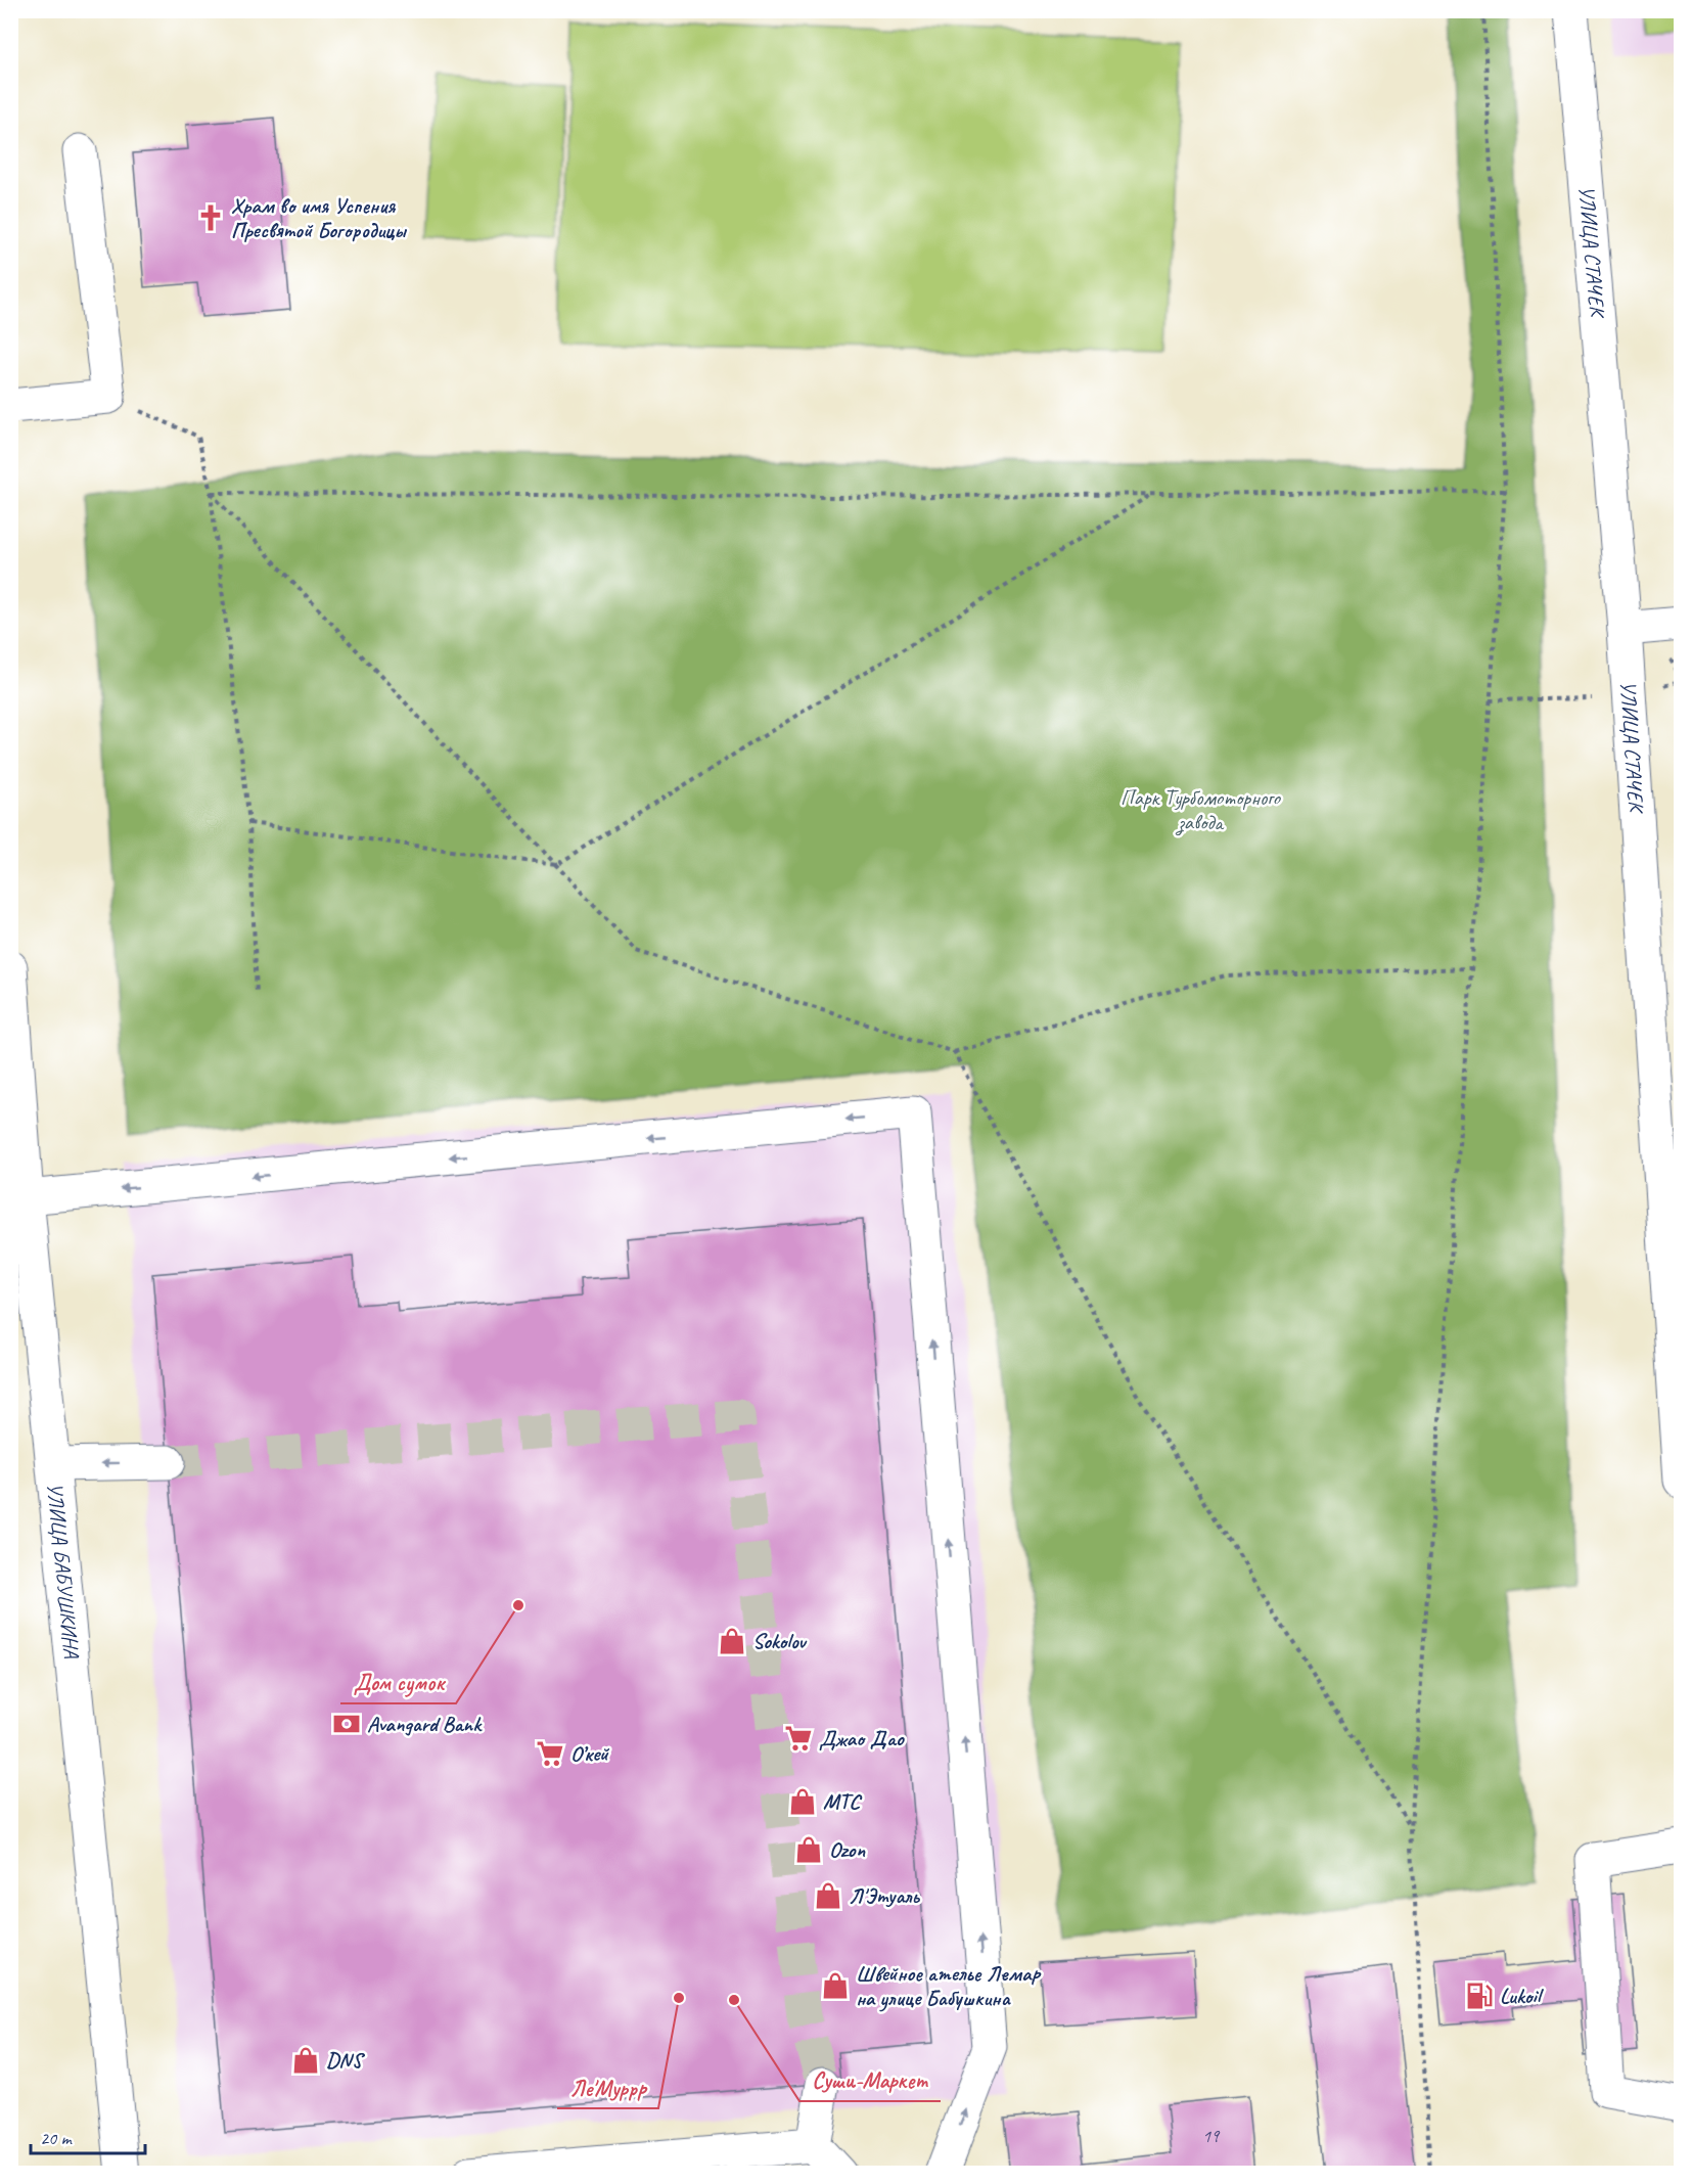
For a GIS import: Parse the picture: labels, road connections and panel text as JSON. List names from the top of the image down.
{
  "streets": {
    "street": ["УЛИЦА СТАЧЕК", "УЛИЦА БАБУШКИНА"]
  },
  "parks": ["Парк Турбомоторного завода"],
  "places": {
    "church": ["Храм во имя Успения Пресвятой Богородицы"],
    "other": ["Дом сумок", "Ле'Муррр", "Суши-Маркет"],
    "shop": [
      "Sokolov",
      "МТС",
      "Ozon",
      "Л'Этуаль",
      "Швейное ателье Лемар на улице Бабушкина",
      "DNS"
    ],
    "bank": ["Avangard Bank"],
    "supermarket": ["Джао Дао", "О’кей"],
    "fuel station": ["Lukoil"]
  },
  "house_numbers": ["19"],
  "scale_bar": "20 m"
}
